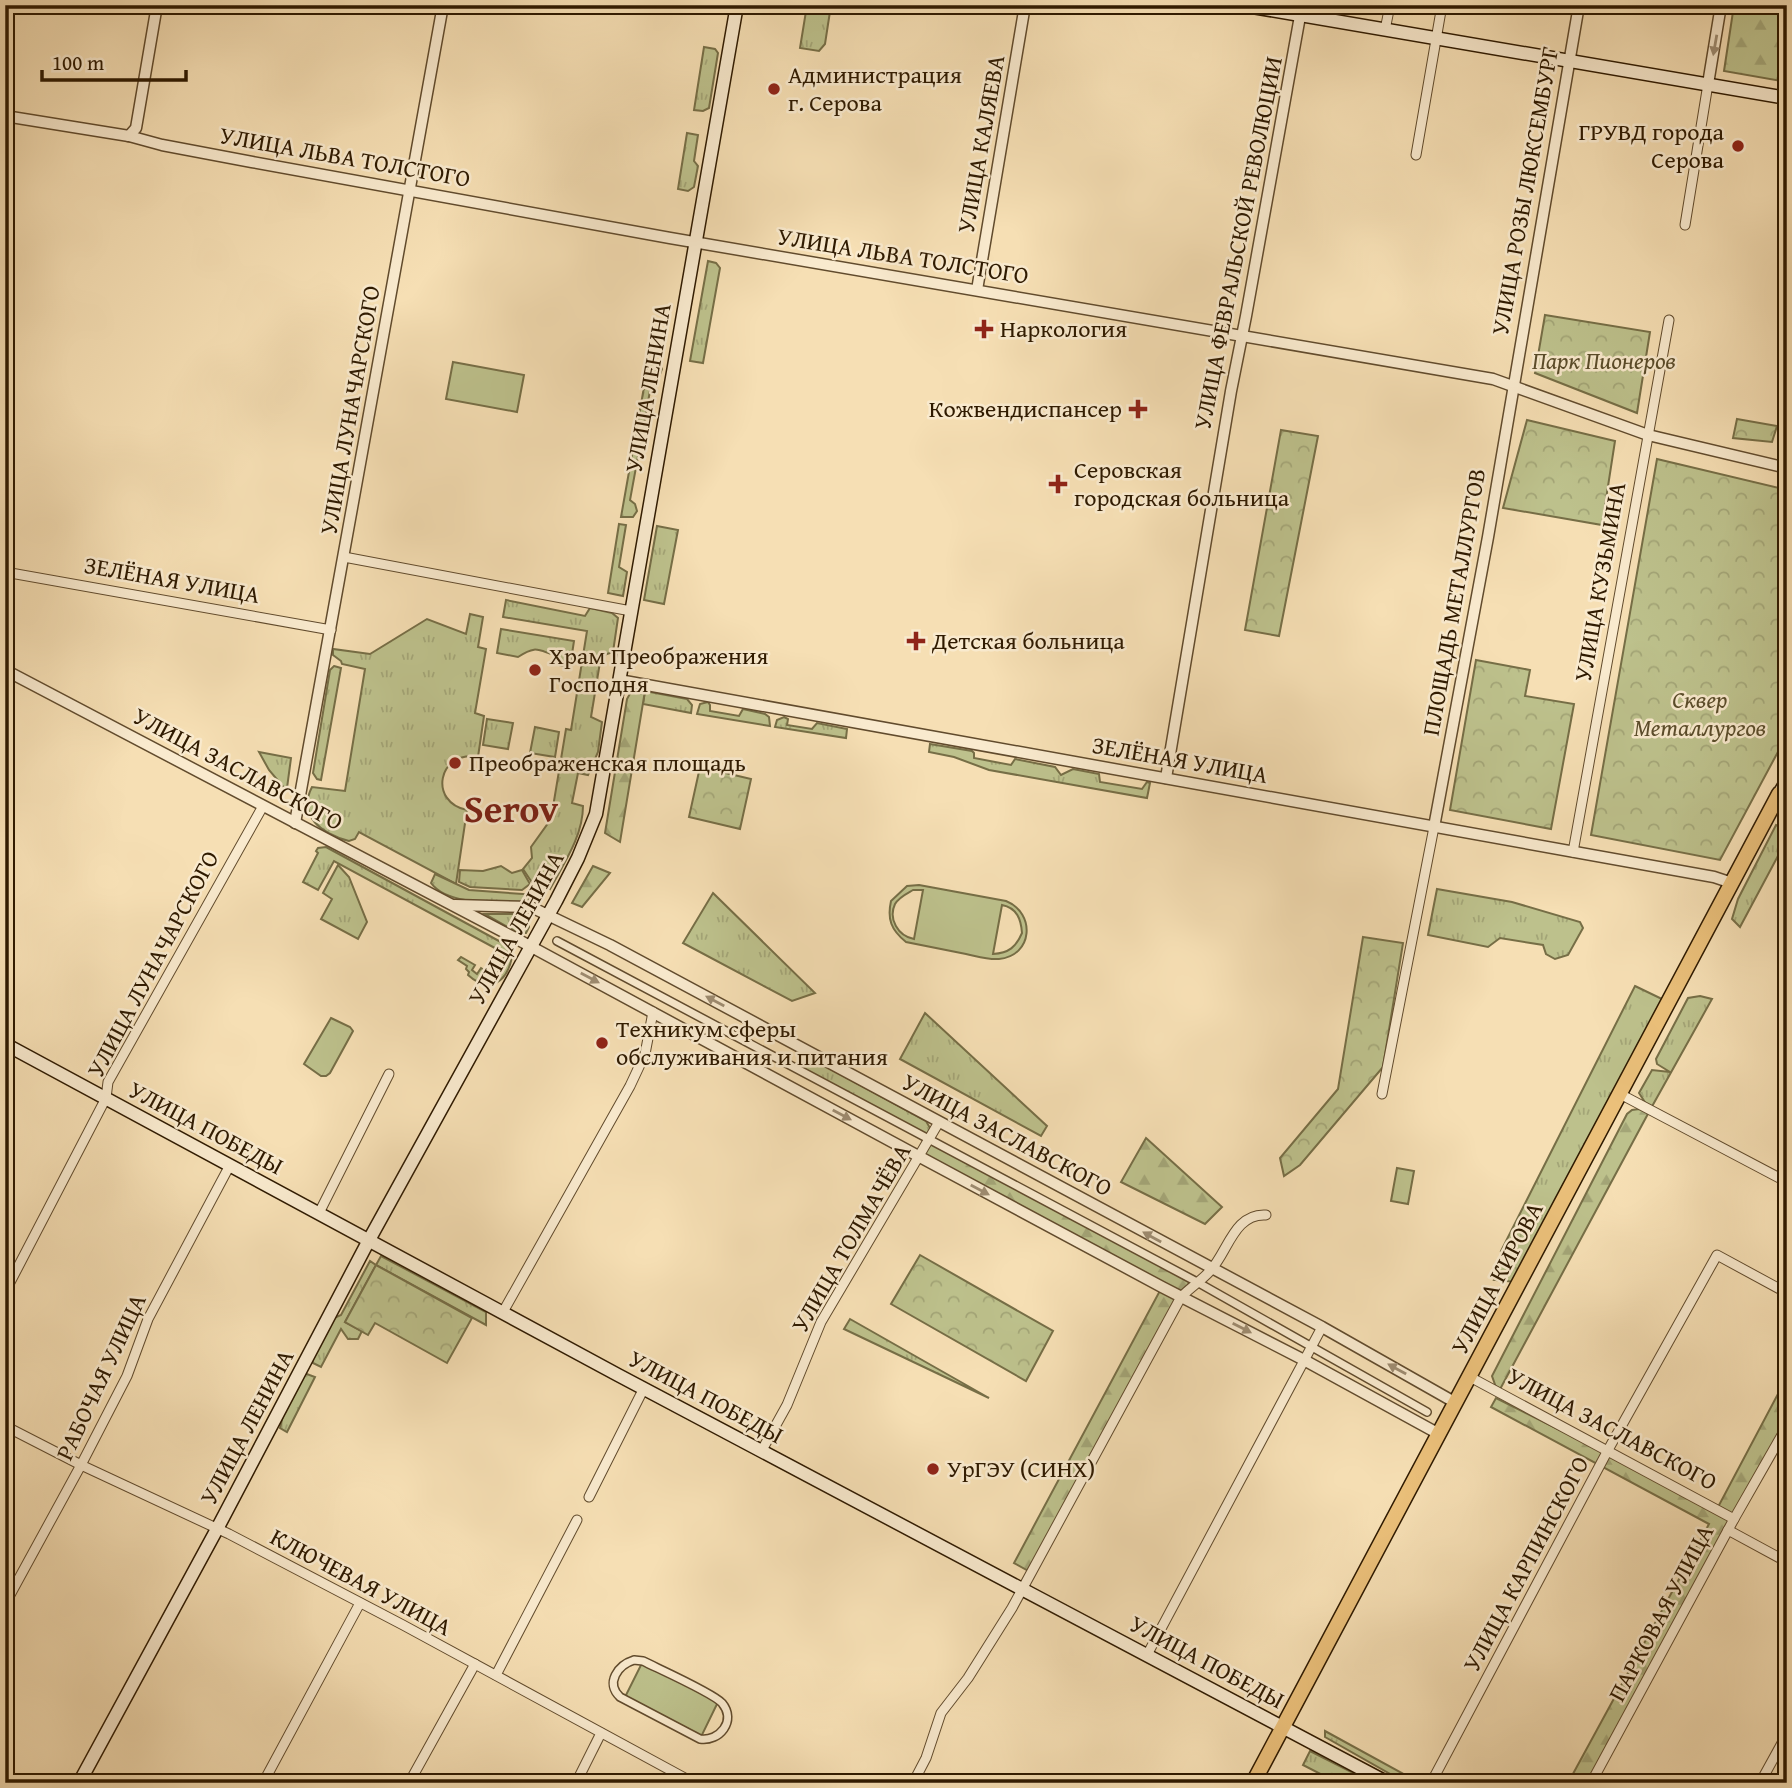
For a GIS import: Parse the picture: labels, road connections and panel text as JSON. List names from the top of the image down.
{
  "streets": {
    "main road": ["УЛИЦА ЛЕНИНА", "УЛИЦА ПОБЕДЫ", "УЛИЦА КИРОВА"],
    "street": [
      "УЛИЦА КАЛЯЕВА",
      "УЛИЦА ЛЬВА ТОЛСТОГО",
      "УЛИЦА РОЗЫ ЛЮКСЕМБУРГ",
      "УЛИЦА ФЕВРАЛЬСКОЙ РЕВОЛЮЦИИ",
      "УЛИЦА ЛУНАЧАРСКОГО",
      "ЗЕЛЁНАЯ УЛИЦА",
      "УЛИЦА КУЗЬМИНА",
      "ПЛОЩАДЬ МЕТАЛЛУРГОВ",
      "УЛИЦА ЗАСЛАВСКОГО",
      "УЛИЦА ТОЛМАЧЁВА",
      "РАБОЧАЯ УЛИЦА",
      "УЛИЦА КАРПИНСКОГО",
      "КЛЮЧЕВАЯ УЛИЦА",
      "ПАРКОВАЯ УЛИЦА"
    ]
  },
  "crossings": [
    ["УЛИЦА КАЛЯЕВА", "УЛИЦА ЛЬВА ТОЛСТОГО"],
    ["УЛИЦА ЛЬВА ТОЛСТОГО", "УЛИЦА РОЗЫ ЛЮКСЕМБУРГ"],
    ["УЛИЦА ЛЬВА ТОЛСТОГО", "УЛИЦА ФЕВРАЛЬСКОЙ РЕВОЛЮЦИИ"],
    ["УЛИЦА ЛЬВА ТОЛСТОГО", "УЛИЦА ЛЕНИНА"],
    ["УЛИЦА ЛЬВА ТОЛСТОГО", "УЛИЦА ЛУНАЧАРСКОГО"],
    ["УЛИЦА ЛЬВА ТОЛСТОГО", "УЛИЦА КУЗЬМИНА"],
    ["УЛИЦА ЛЬВА ТОЛСТОГО", "ПЛОЩАДЬ МЕТАЛЛУРГОВ"],
    ["УЛИЦА РОЗЫ ЛЮКСЕМБУРГ", "ПЛОЩАДЬ МЕТАЛЛУРГОВ"],
    ["УЛИЦА ФЕВРАЛЬСКОЙ РЕВОЛЮЦИИ", "ЗЕЛЁНАЯ УЛИЦА"],
    ["УЛИЦА ЛЕНИНА", "ЗЕЛЁНАЯ УЛИЦА"],
    ["УЛИЦА ЛЕНИНА", "УЛИЦА ЗАСЛАВСКОГО"],
    ["УЛИЦА ЛЕНИНА", "УЛИЦА ПОБЕДЫ"],
    ["УЛИЦА ЛЕНИНА", "КЛЮЧЕВАЯ УЛИЦА"],
    ["УЛИЦА ЛУНАЧАРСКОГО", "ЗЕЛЁНАЯ УЛИЦА"],
    ["УЛИЦА ЛУНАЧАРСКОГО", "УЛИЦА ЗАСЛАВСКОГО"],
    ["УЛИЦА ЛУНАЧАРСКОГО", "УЛИЦА ПОБЕДЫ"],
    ["ЗЕЛЁНАЯ УЛИЦА", "УЛИЦА КУЗЬМИНА"],
    ["ЗЕЛЁНАЯ УЛИЦА", "ПЛОЩАДЬ МЕТАЛЛУРГОВ"],
    ["ЗЕЛЁНАЯ УЛИЦА", "УЛИЦА КИРОВА"],
    ["УЛИЦА ЗАСЛАВСКОГО", "УЛИЦА ТОЛМАЧЁВА"],
    ["УЛИЦА ЗАСЛАВСКОГО", "УЛИЦА КИРОВА"],
    ["УЛИЦА ЗАСЛАВСКОГО", "УЛИЦА КАРПИНСКОГО"],
    ["УЛИЦА ЗАСЛАВСКОГО", "ПАРКОВАЯ УЛИЦА"],
    ["УЛИЦА ПОБЕДЫ", "УЛИЦА ТОЛМАЧЁВА"],
    ["УЛИЦА ПОБЕДЫ", "УЛИЦА КИРОВА"],
    ["УЛИЦА ПОБЕДЫ", "РАБОЧАЯ УЛИЦА"],
    ["РАБОЧАЯ УЛИЦА", "КЛЮЧЕВАЯ УЛИЦА"]
  ],
  "districts": ["Serov"],
  "parks": ["Парк Пионеров", "Сквер Металлургов"],
  "places": {
    "other": [
      "Администрация г. Серова",
      "ГРУВД города Серова",
      "Храм Преображения Господня",
      "Преображенская площадь",
      "Техникум сферы обслуживания и питания",
      "УрГЭУ (СИНХ)"
    ],
    "health": [
      "Наркология",
      "Кожвендиспансер",
      "Серовская городская больница",
      "Детская больница"
    ]
  },
  "scale_bar": "100 m"
}
